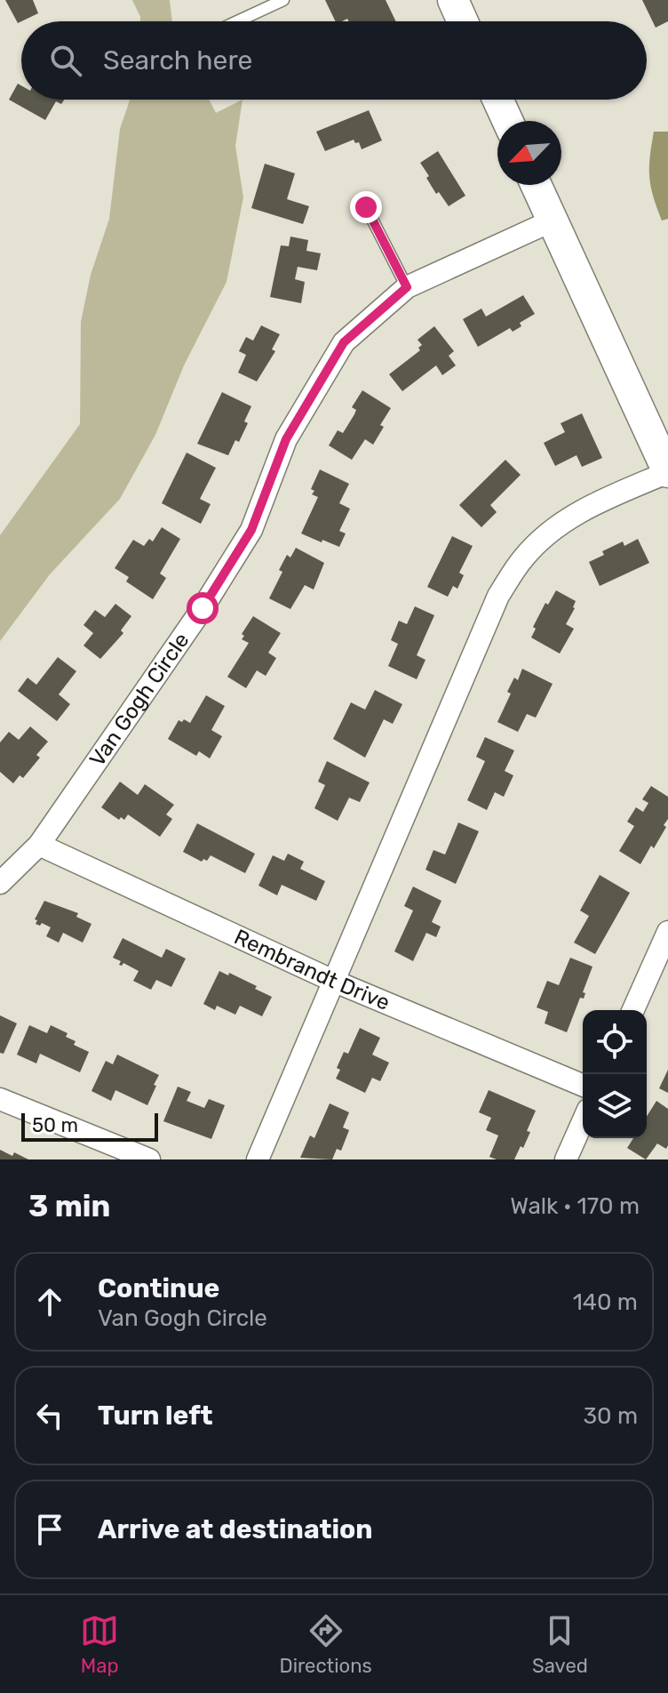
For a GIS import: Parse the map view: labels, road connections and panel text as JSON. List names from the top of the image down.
{
  "streets": {
    "street": ["Van Gogh Circle", "Rembrandt Drive"]
  },
  "crossings": [
    ["Van Gogh Circle", "Rembrandt Drive"]
  ],
  "scale_bar": "50 m",
  "north": "bottom left",
  "page": {
    "search": "Search here",
    "scale": "50 m",
    "heading": ["3 min", "Walk · 170 m"],
    "list": [
      ["Continue", "Van Gogh Circle", "140 m"],
      ["Turn left", "30 m"],
      "Arrive at destination"
    ],
    "nav": ["Map", "Directions", "Saved"]
  }
}
